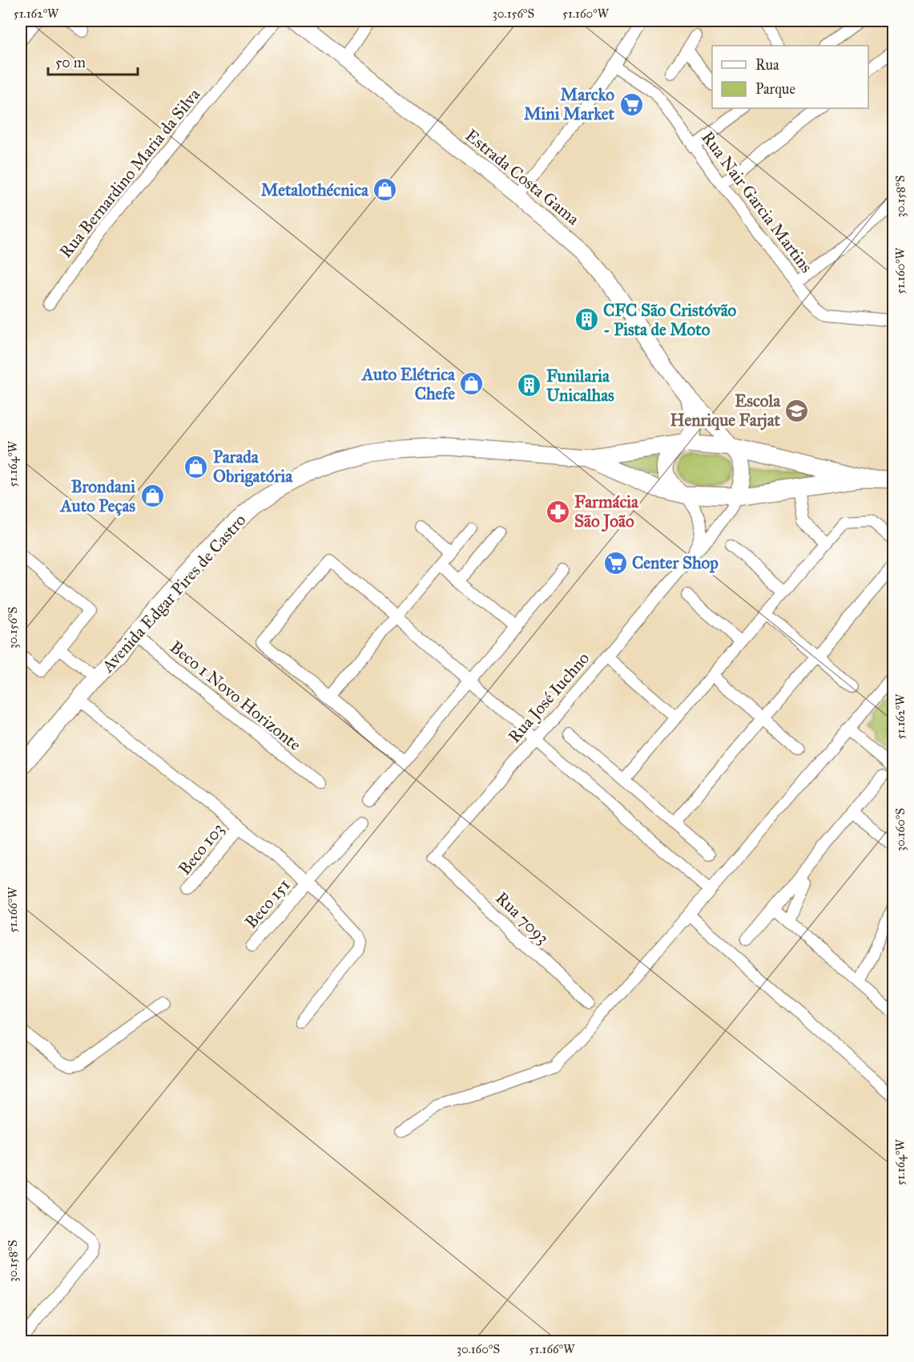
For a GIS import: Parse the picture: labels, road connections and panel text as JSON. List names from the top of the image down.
{
  "streets": {
    "main road": ["Estrada Costa Gama", "Avenida Edgar Pires de Castro"],
    "street": [
      "Rua Bernardino Maria da Silva",
      "Rua Nair Garcia Martins",
      "Beco 1 Novo Horizonte",
      "Rua José Iuchno",
      "Beco 103",
      "Beco 151",
      "Rua 7093"
    ]
  },
  "crossings": [
    ["Estrada Costa Gama", "Avenida Edgar Pires de Castro"],
    ["Estrada Costa Gama", "Rua José Iuchno"],
    ["Avenida Edgar Pires de Castro", "Beco 1 Novo Horizonte"],
    ["Avenida Edgar Pires de Castro", "Rua José Iuchno"],
    ["Rua José Iuchno", "Rua 7093"]
  ],
  "places": {
    "supermarket": ["Marcko Mini Market", "Center Shop"],
    "shop": [
      "Metalothécnica",
      "Auto Elétrica Chefe",
      "Parada Obrigatória",
      "Brondani Auto Peças"
    ],
    "building": ["CFC São Cristóvão - Pista de Moto", "Funilaria Unicalhas"],
    "school or university": ["Escola Henrique Farjat"],
    "pharmacy": ["Farmácia São João"]
  },
  "legend": ["Rua", "Parque"],
  "scale_bar": "50 m",
  "coordinates": [
    "51.162°W",
    "30.156°S",
    "51.160°W",
    "30.158°S",
    "51.164°W",
    "30.160°S",
    "51.166°W"
  ]
}
